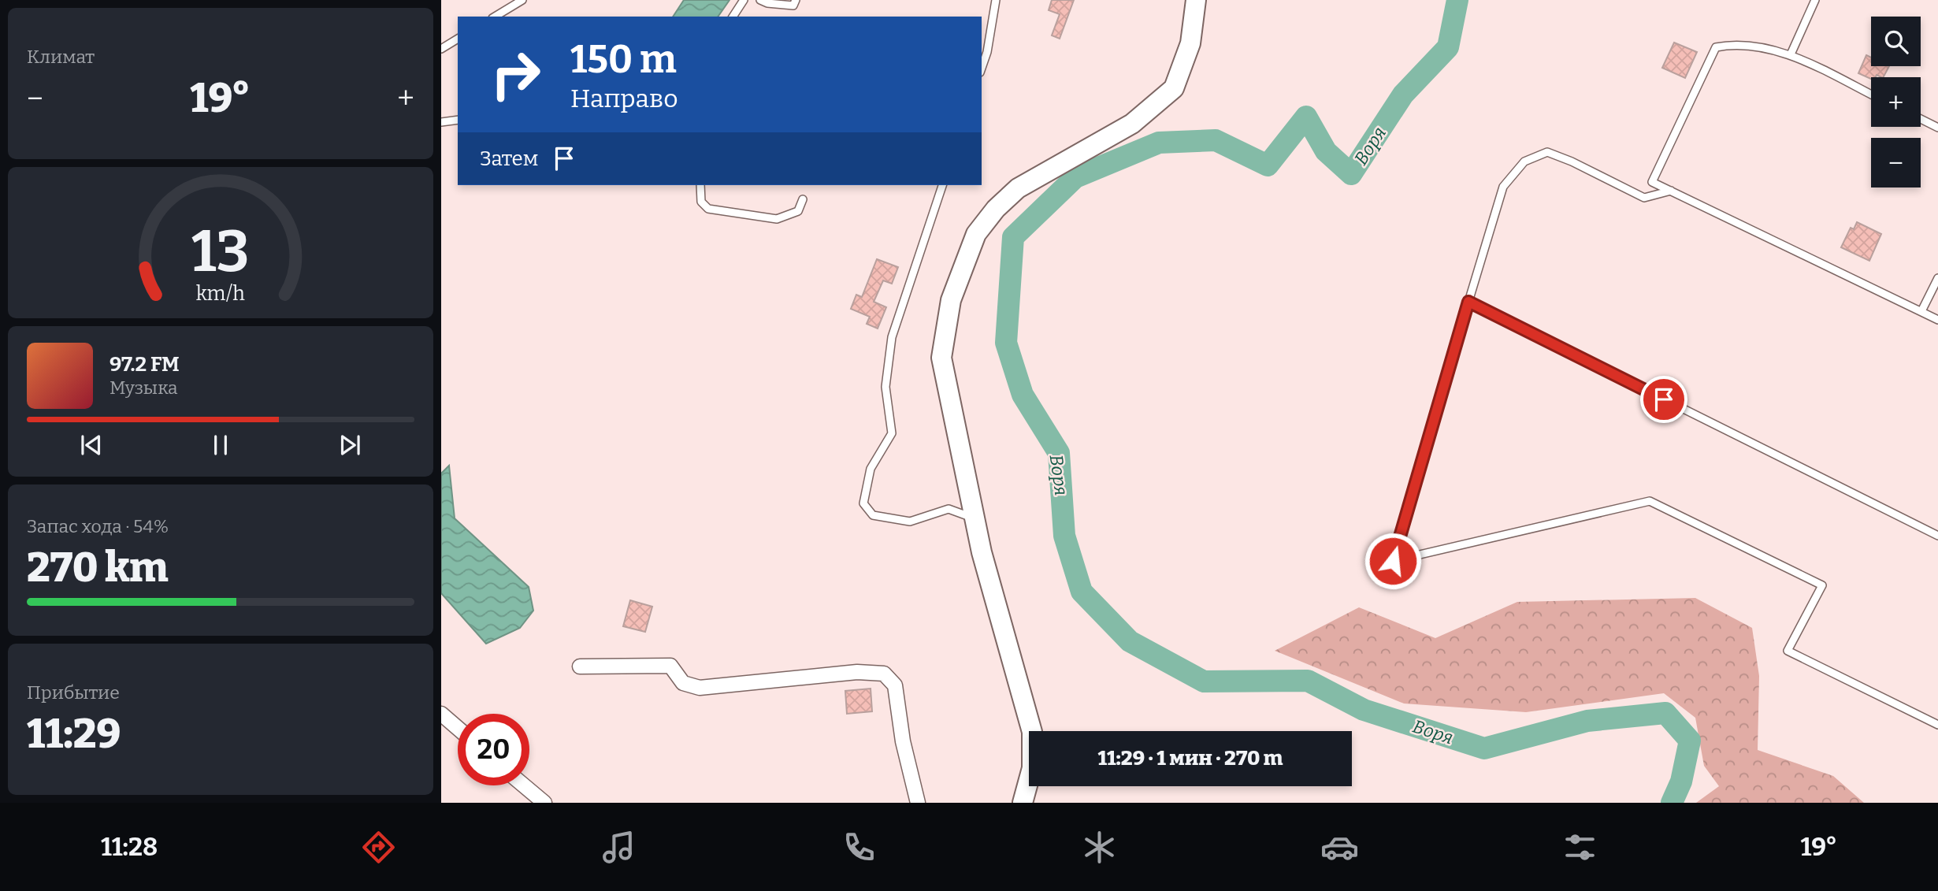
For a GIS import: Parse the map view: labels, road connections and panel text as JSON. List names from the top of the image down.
{
  "water": ["Воря"],
  "page": {
    "tile": [
      "Климат",
      ["Запас хода · 54%", "270 km"],
      ["Прибытие", "11:29"]
    ],
    "map_buttons": ["+", "−"],
    "turn": ["150 m", "Направо"],
    "heat": ["−", "19°", "+"],
    "then": "Затем",
    "song": ["97.2 FM", "Музыка"],
    "limit": "20",
    "trip": "11:29 · 1 мин · 270 m",
    "tabs": ["11:28", "19°"],
    "gauge": ["13", "km/h"]
  }
}
